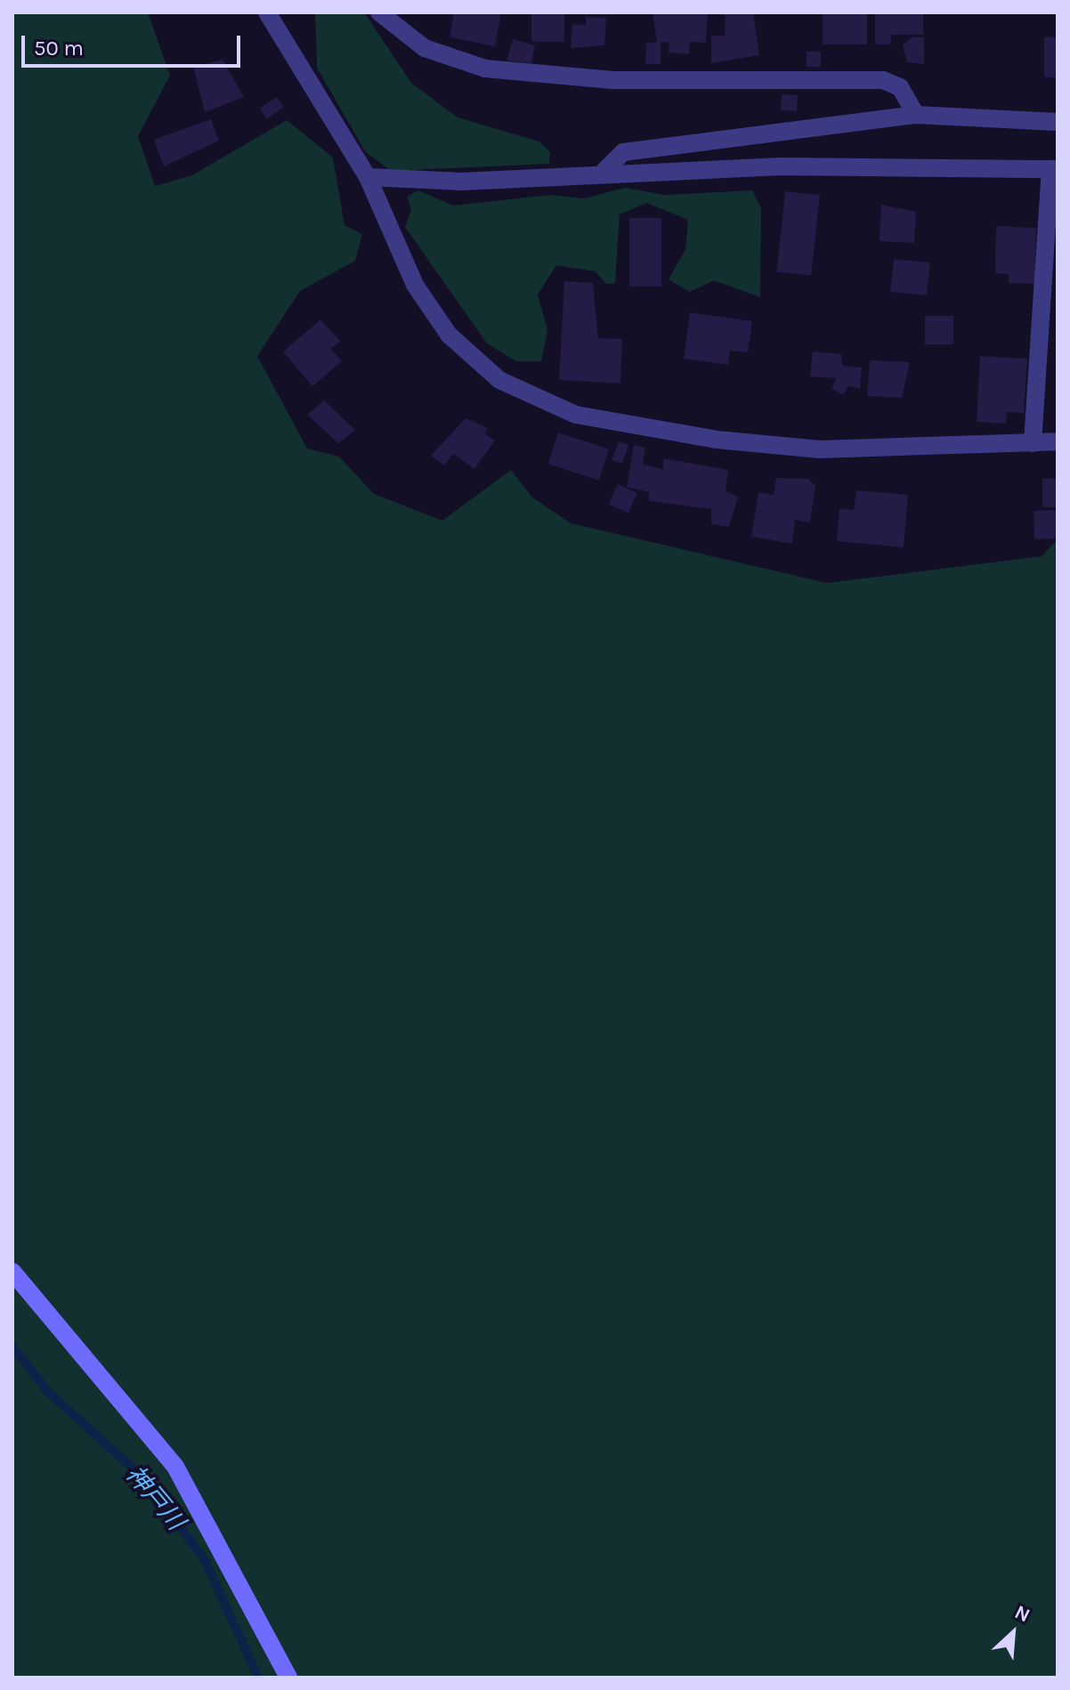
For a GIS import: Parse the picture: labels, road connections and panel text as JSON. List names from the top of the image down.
{
  "water": ["神戸川"],
  "scale_bar": "50 m",
  "north": "top right"
}
